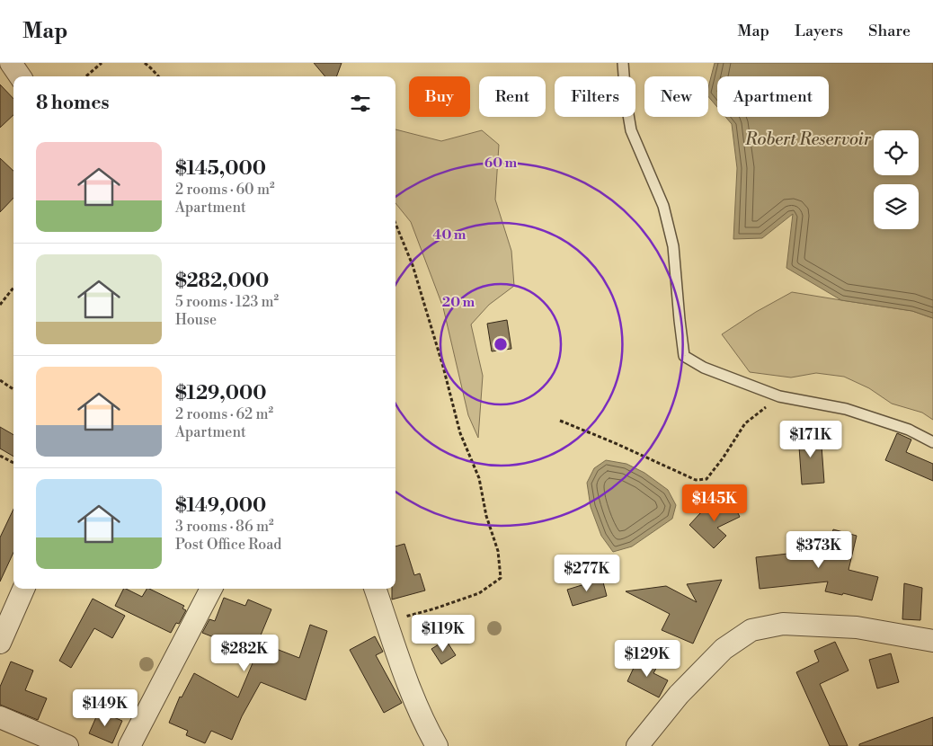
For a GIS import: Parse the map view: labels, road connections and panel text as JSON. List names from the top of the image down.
{
  "water": ["Robert Reservoir"],
  "page": {
    "header": "Map",
    "nav": ["Map", "Layers", "Share"],
    "chip": [
      "Buy",
      "Rent",
      "Filters",
      "New",
      "Apartment"
    ],
    "heading": "8 homes",
    "list": [
      {
        "name": "$145,000",
        "note": "2 rooms · 60 m² · Apartment"
      },
      {
        "name": "$282,000",
        "note": "5 rooms · 123 m² · House"
      },
      {
        "name": "$129,000",
        "note": "2 rooms · 62 m² · Apartment"
      },
      {
        "name": "$149,000",
        "note": "3 rooms · 86 m² · Post Office Road"
      }
    ],
    "price": [
      "$171K",
      "$145K",
      "$373K",
      "$277K",
      "$119K",
      "$282K",
      "$129K",
      "$149K"
    ]
  },
  "rings": ["60 m", "40 m", "20 m"]
}
